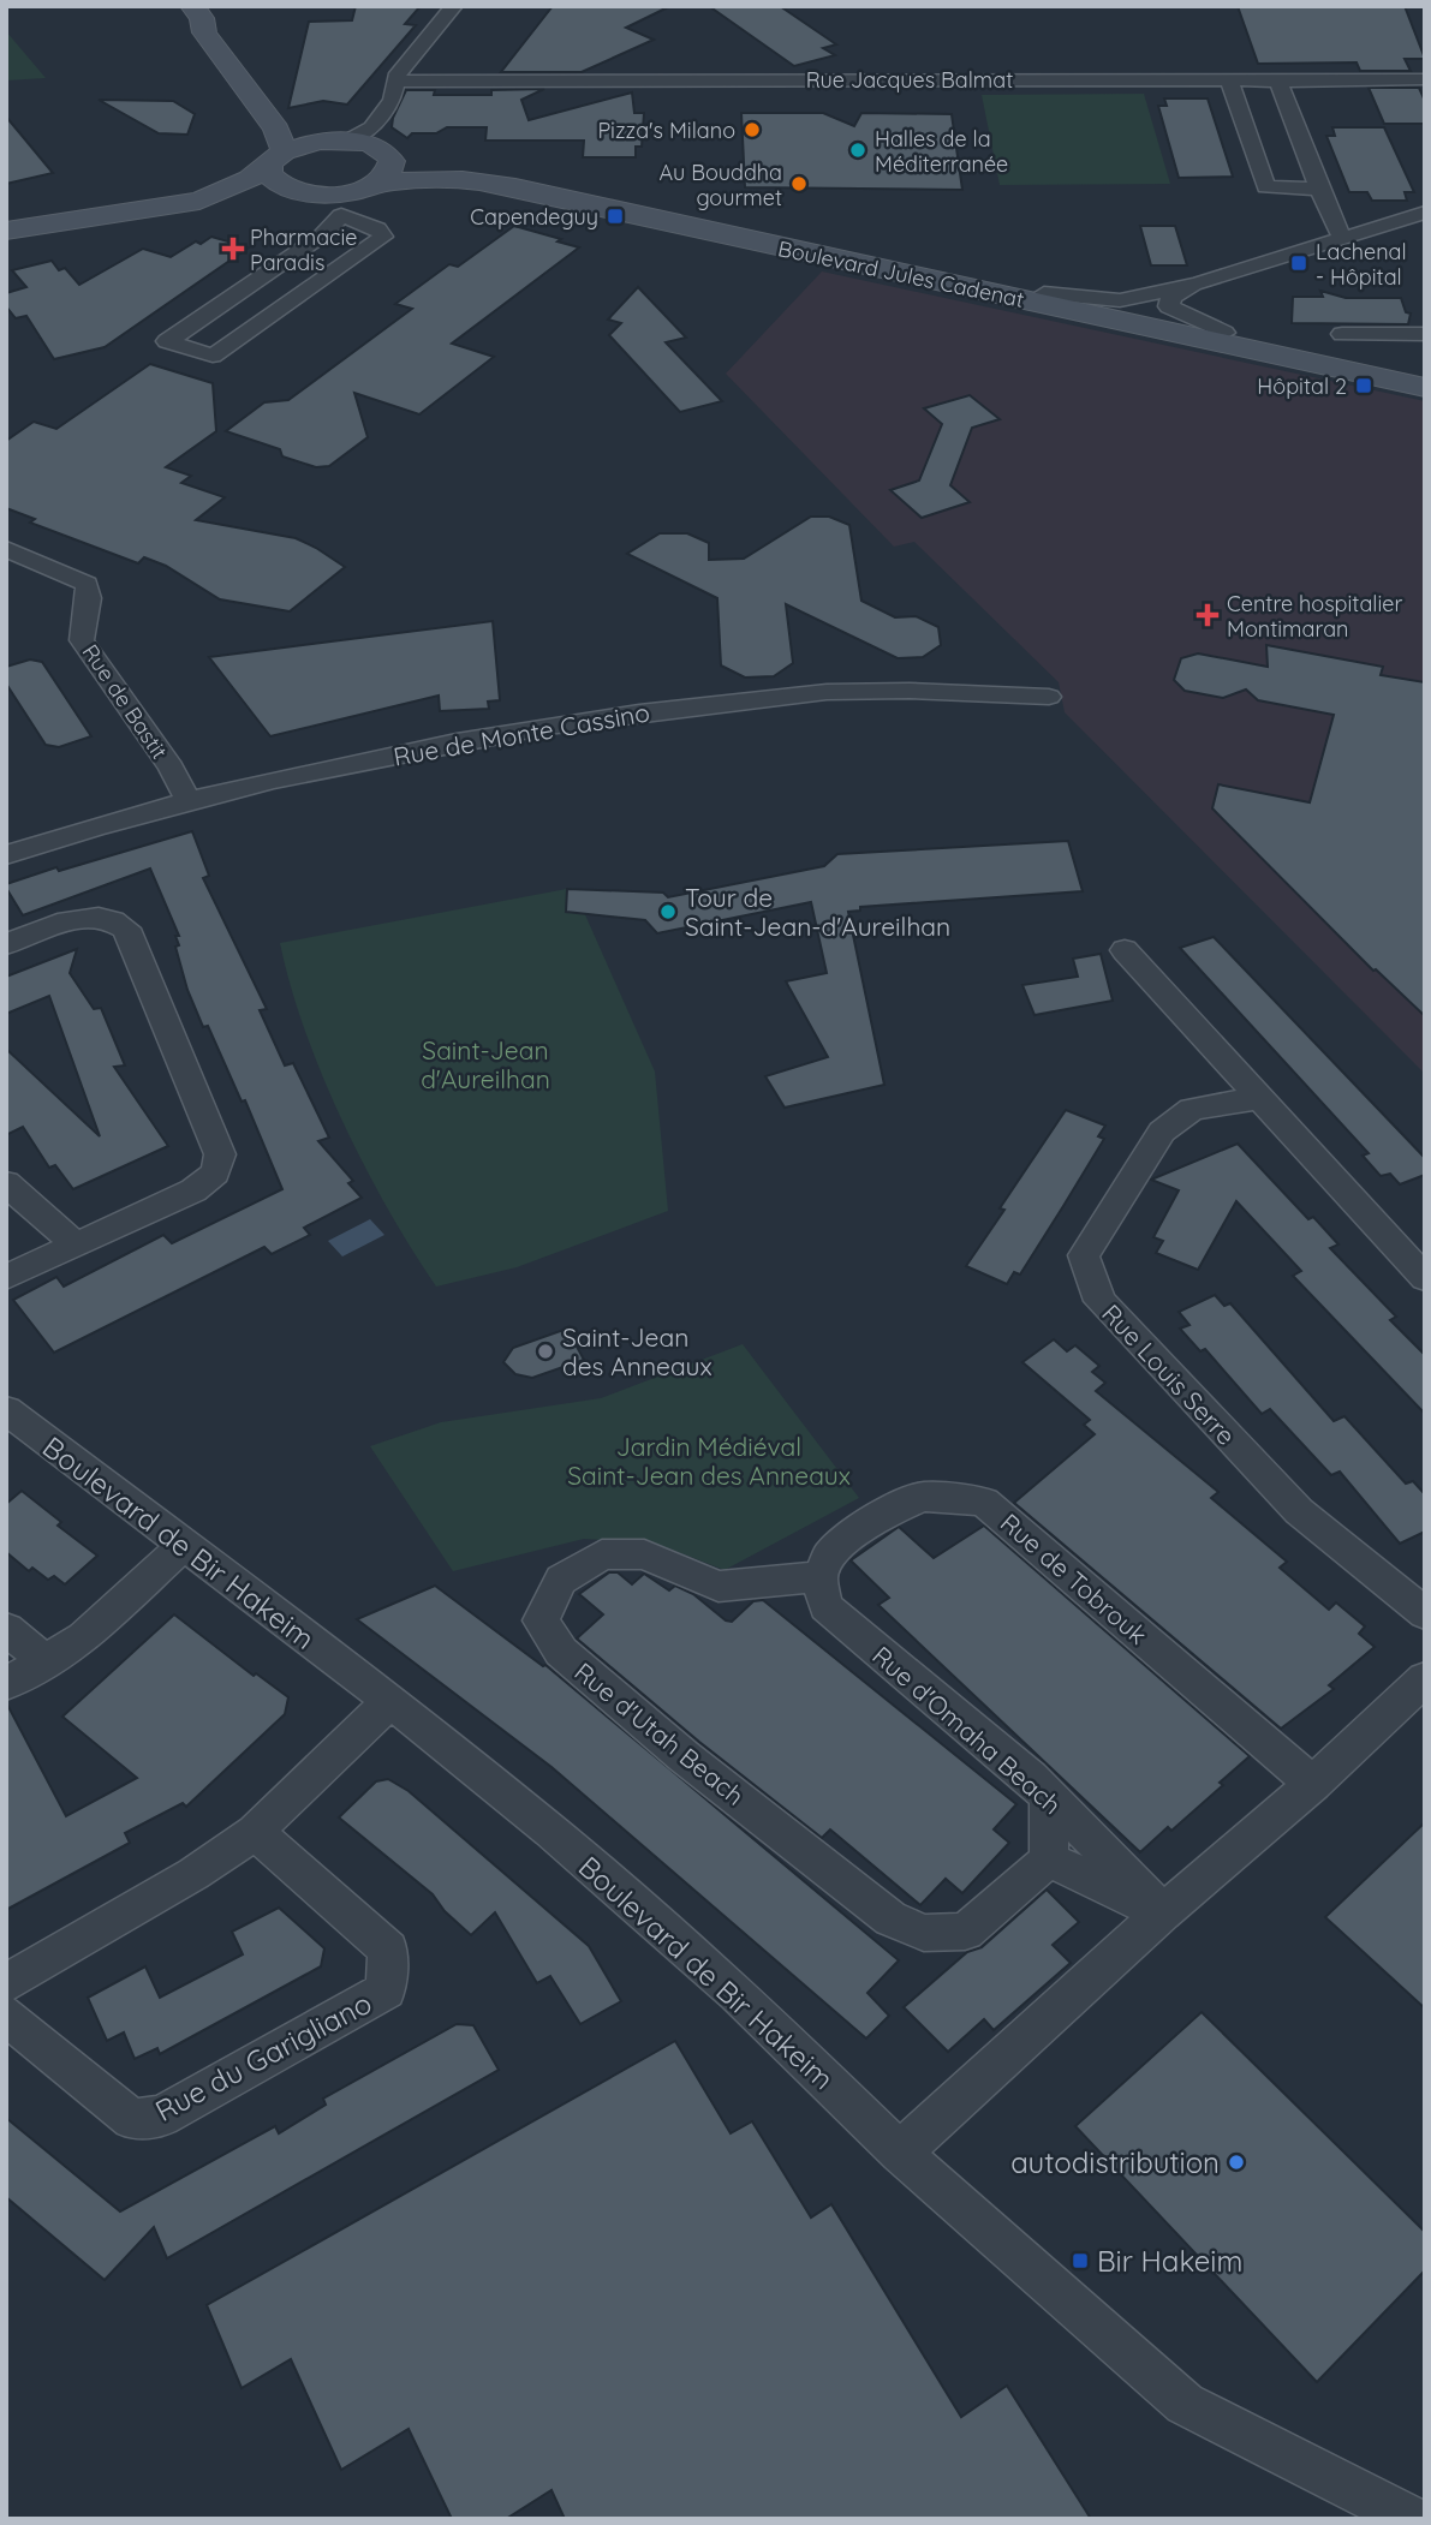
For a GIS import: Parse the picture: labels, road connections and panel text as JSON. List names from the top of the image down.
{
  "streets": {
    "street": [
      "Rue Jacques Balmat",
      "Boulevard Jules Cadenat",
      "Rue de Bastit",
      "Rue de Monte Cassino",
      "Rue Louis Serre",
      "Boulevard de Bir Hakeim",
      "Rue de Tobrouk",
      "Rue d'Omaha Beach",
      "Rue d'Utah Beach",
      "Rue du Garigliano"
    ]
  },
  "crossings": [
    ["Rue de Bastit", "Rue de Monte Cassino"],
    ["Rue de Tobrouk", "Rue d'Omaha Beach"],
    ["Rue de Tobrouk", "Rue d'Utah Beach"],
    ["Rue d'Omaha Beach", "Rue d'Utah Beach"]
  ],
  "parks": ["Saint-Jean d'Aureilhan", "Jardin Médiéval Saint-Jean des Anneaux"],
  "places": {
    "other": [
      "Pizza's Milano",
      "Halles de la Méditerranée",
      "Au Bouddha gourmet",
      "Tour de Saint-Jean-d'Aureilhan",
      "Saint-Jean des Anneaux",
      "autodistribution"
    ],
    "transit": [
      "Capendeguy",
      "Lachenal - Hôpital",
      "Hôpital 2",
      "Bir Hakeim"
    ],
    "health": ["Pharmacie Paradis", "Centre hospitalier Montimaran"]
  }
}
